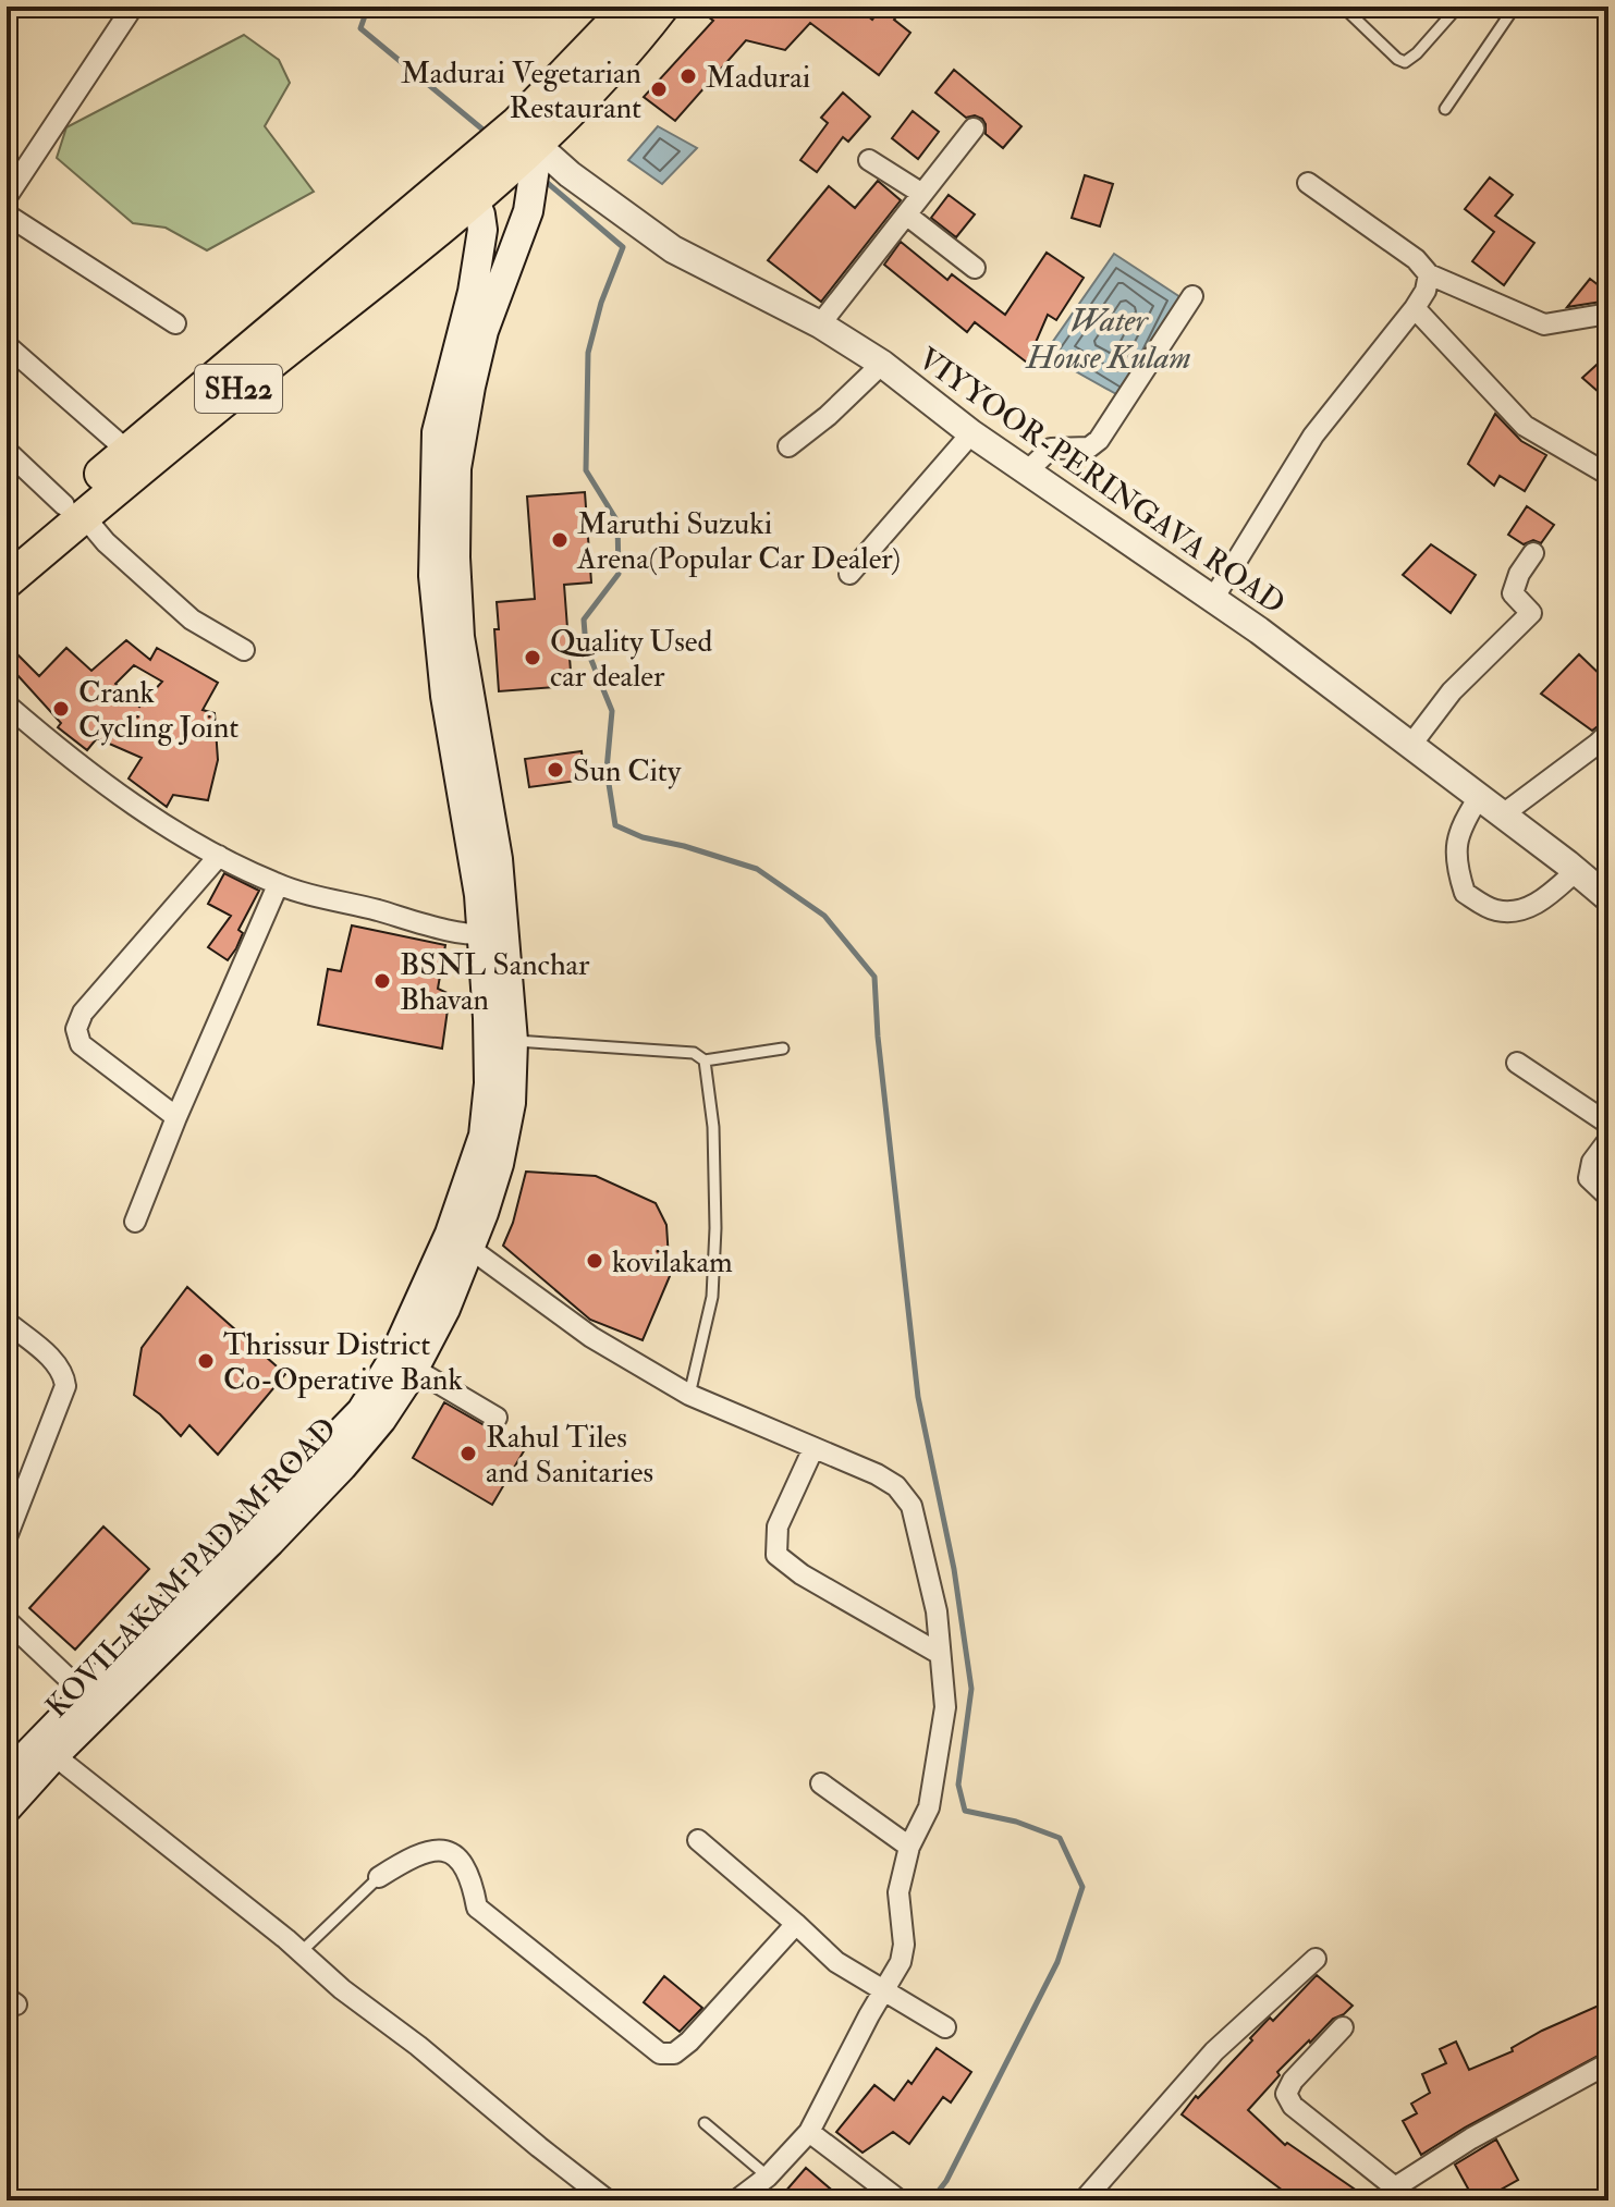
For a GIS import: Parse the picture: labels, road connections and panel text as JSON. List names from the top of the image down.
{
  "streets": {
    "main road": ["SH22", "KOVILAKAM PADAM ROAD"],
    "street": ["VIYYOOR-PERINGAVA ROAD"]
  },
  "crossings": [
    ["SH22", "VIYYOOR-PERINGAVA ROAD"],
    ["SH22", "KOVILAKAM PADAM ROAD"],
    ["VIYYOOR-PERINGAVA ROAD", "KOVILAKAM PADAM ROAD"]
  ],
  "water": ["Water House Kulam"],
  "places": [
    "Madurai",
    "Madurai Vegetarian Restaurant",
    "Maruthi Suzuki Arena(Popular Car Dealer)",
    "Quality Used car dealer",
    "Crank Cycling Joint",
    "Sun City",
    "BSNL Sanchar Bhavan",
    "kovilakam",
    "Thrissur District Co-Operative Bank",
    "Rahul Tiles and Sanitaries"
  ]
}
